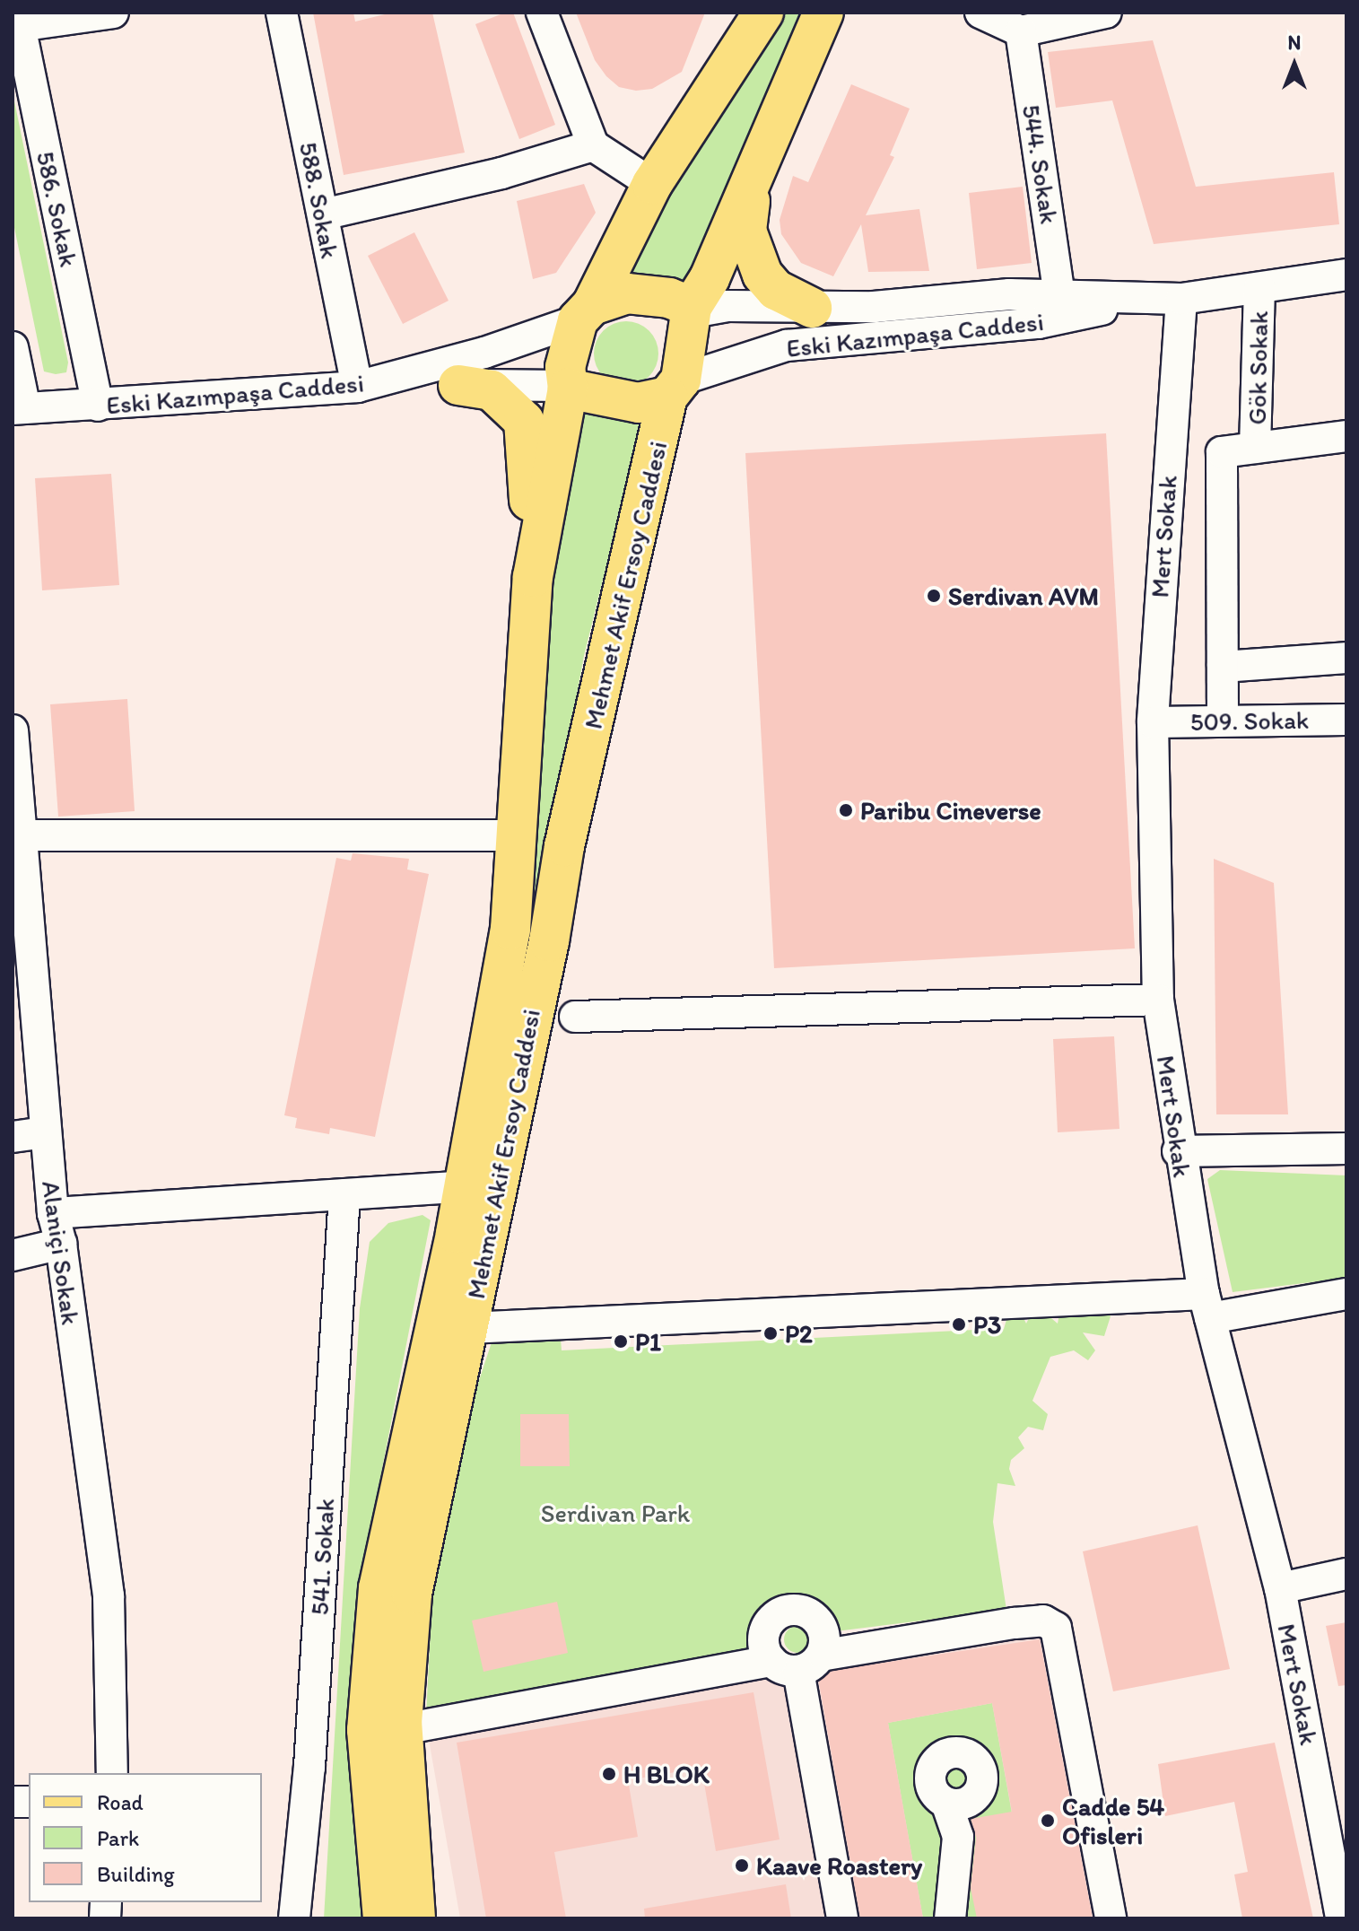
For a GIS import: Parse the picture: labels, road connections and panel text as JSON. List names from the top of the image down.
{
  "streets": {
    "main road": ["Mehmet Akif Ersoy Caddesi"],
    "street": [
      "544. Sokak",
      "588. Sokak",
      "586. Sokak",
      "Eski Kazımpaşa Caddesi",
      "Gök Sokak",
      "Mert Sokak",
      "509. Sokak",
      "Alaniçi Sokak",
      "541. Sokak"
    ]
  },
  "crossings": [
    ["544. Sokak", "Eski Kazımpaşa Caddesi"],
    ["588. Sokak", "Eski Kazımpaşa Caddesi"],
    ["586. Sokak", "Eski Kazımpaşa Caddesi"],
    ["Eski Kazımpaşa Caddesi", "Gök Sokak"],
    ["Eski Kazımpaşa Caddesi", "Mert Sokak"],
    ["Eski Kazımpaşa Caddesi", "Mehmet Akif Ersoy Caddesi"],
    ["Mert Sokak", "509. Sokak"]
  ],
  "parks": ["Serdivan Park"],
  "places": [
    "Serdivan AVM",
    "Paribu Cineverse",
    "P3",
    "P2",
    "P1",
    "H BLOK",
    "Cadde 54 Ofisleri",
    "Kaave Roastery"
  ],
  "legend": ["Road", "Park", "Building"],
  "north": "top"
}
